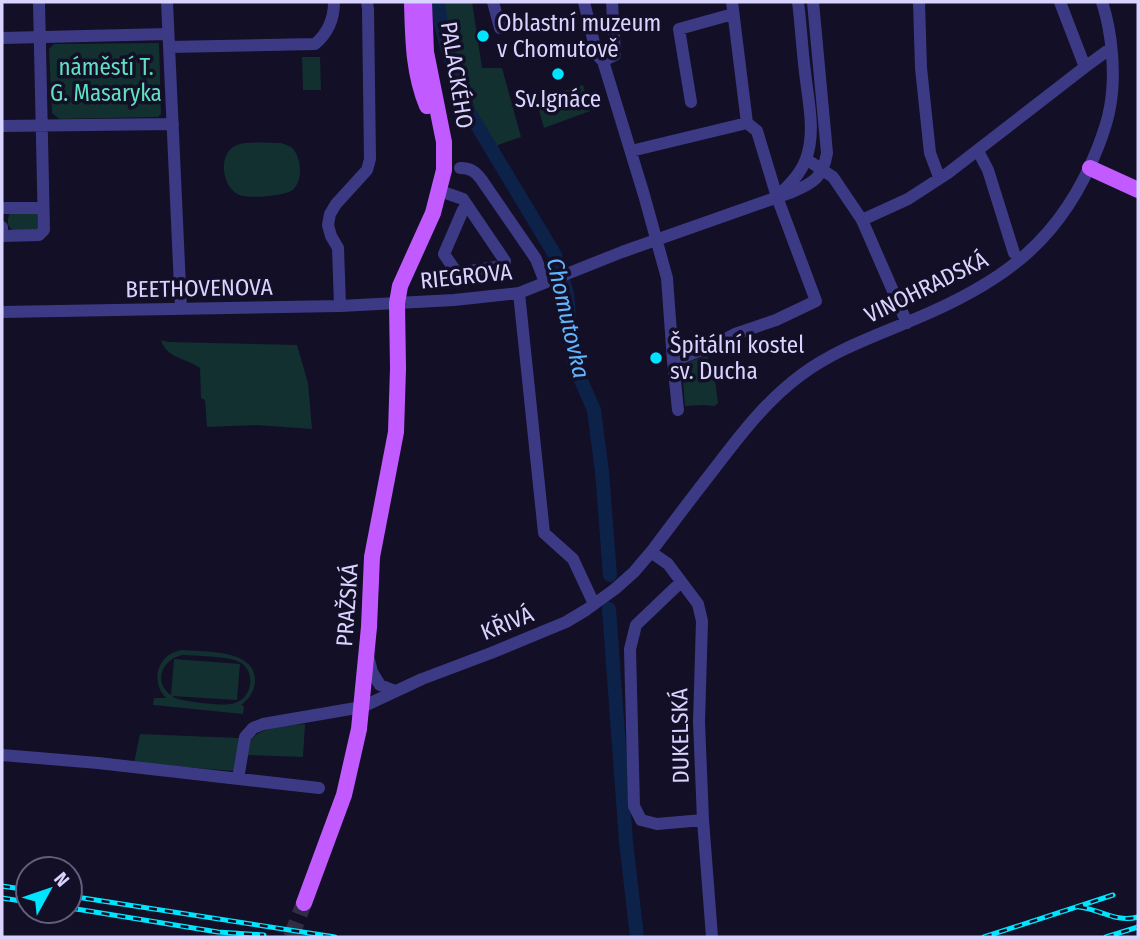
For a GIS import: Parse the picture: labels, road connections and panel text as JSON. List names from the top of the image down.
{
  "streets": {
    "main road": ["PALACKÉHO", "PRAŽSKÁ"],
    "street": [
      "RIEGROVA",
      "VINOHRADSKÁ",
      "BEETHOVENOVA",
      "KŘIVÁ",
      "DUKELSKÁ"
    ]
  },
  "crossings": [
    ["PALACKÉHO", "RIEGROVA"],
    ["PALACKÉHO", "BEETHOVENOVA"],
    ["PALACKÉHO", "PRAŽSKÁ"],
    ["RIEGROVA", "BEETHOVENOVA"],
    ["RIEGROVA", "PRAŽSKÁ"],
    ["VINOHRADSKÁ", "KŘIVÁ"],
    ["VINOHRADSKÁ", "DUKELSKÁ"],
    ["BEETHOVENOVA", "PRAŽSKÁ"],
    ["PRAŽSKÁ", "KŘIVÁ"],
    ["KŘIVÁ", "DUKELSKÁ"]
  ],
  "water": ["Chomutovka"],
  "parks": ["náměstí T. G. Masaryka"],
  "places": ["Oblastní muzeum v Chomutově", "Sv.Ignáce", "Špitální kostel sv. Ducha"],
  "north": "top right"
}
